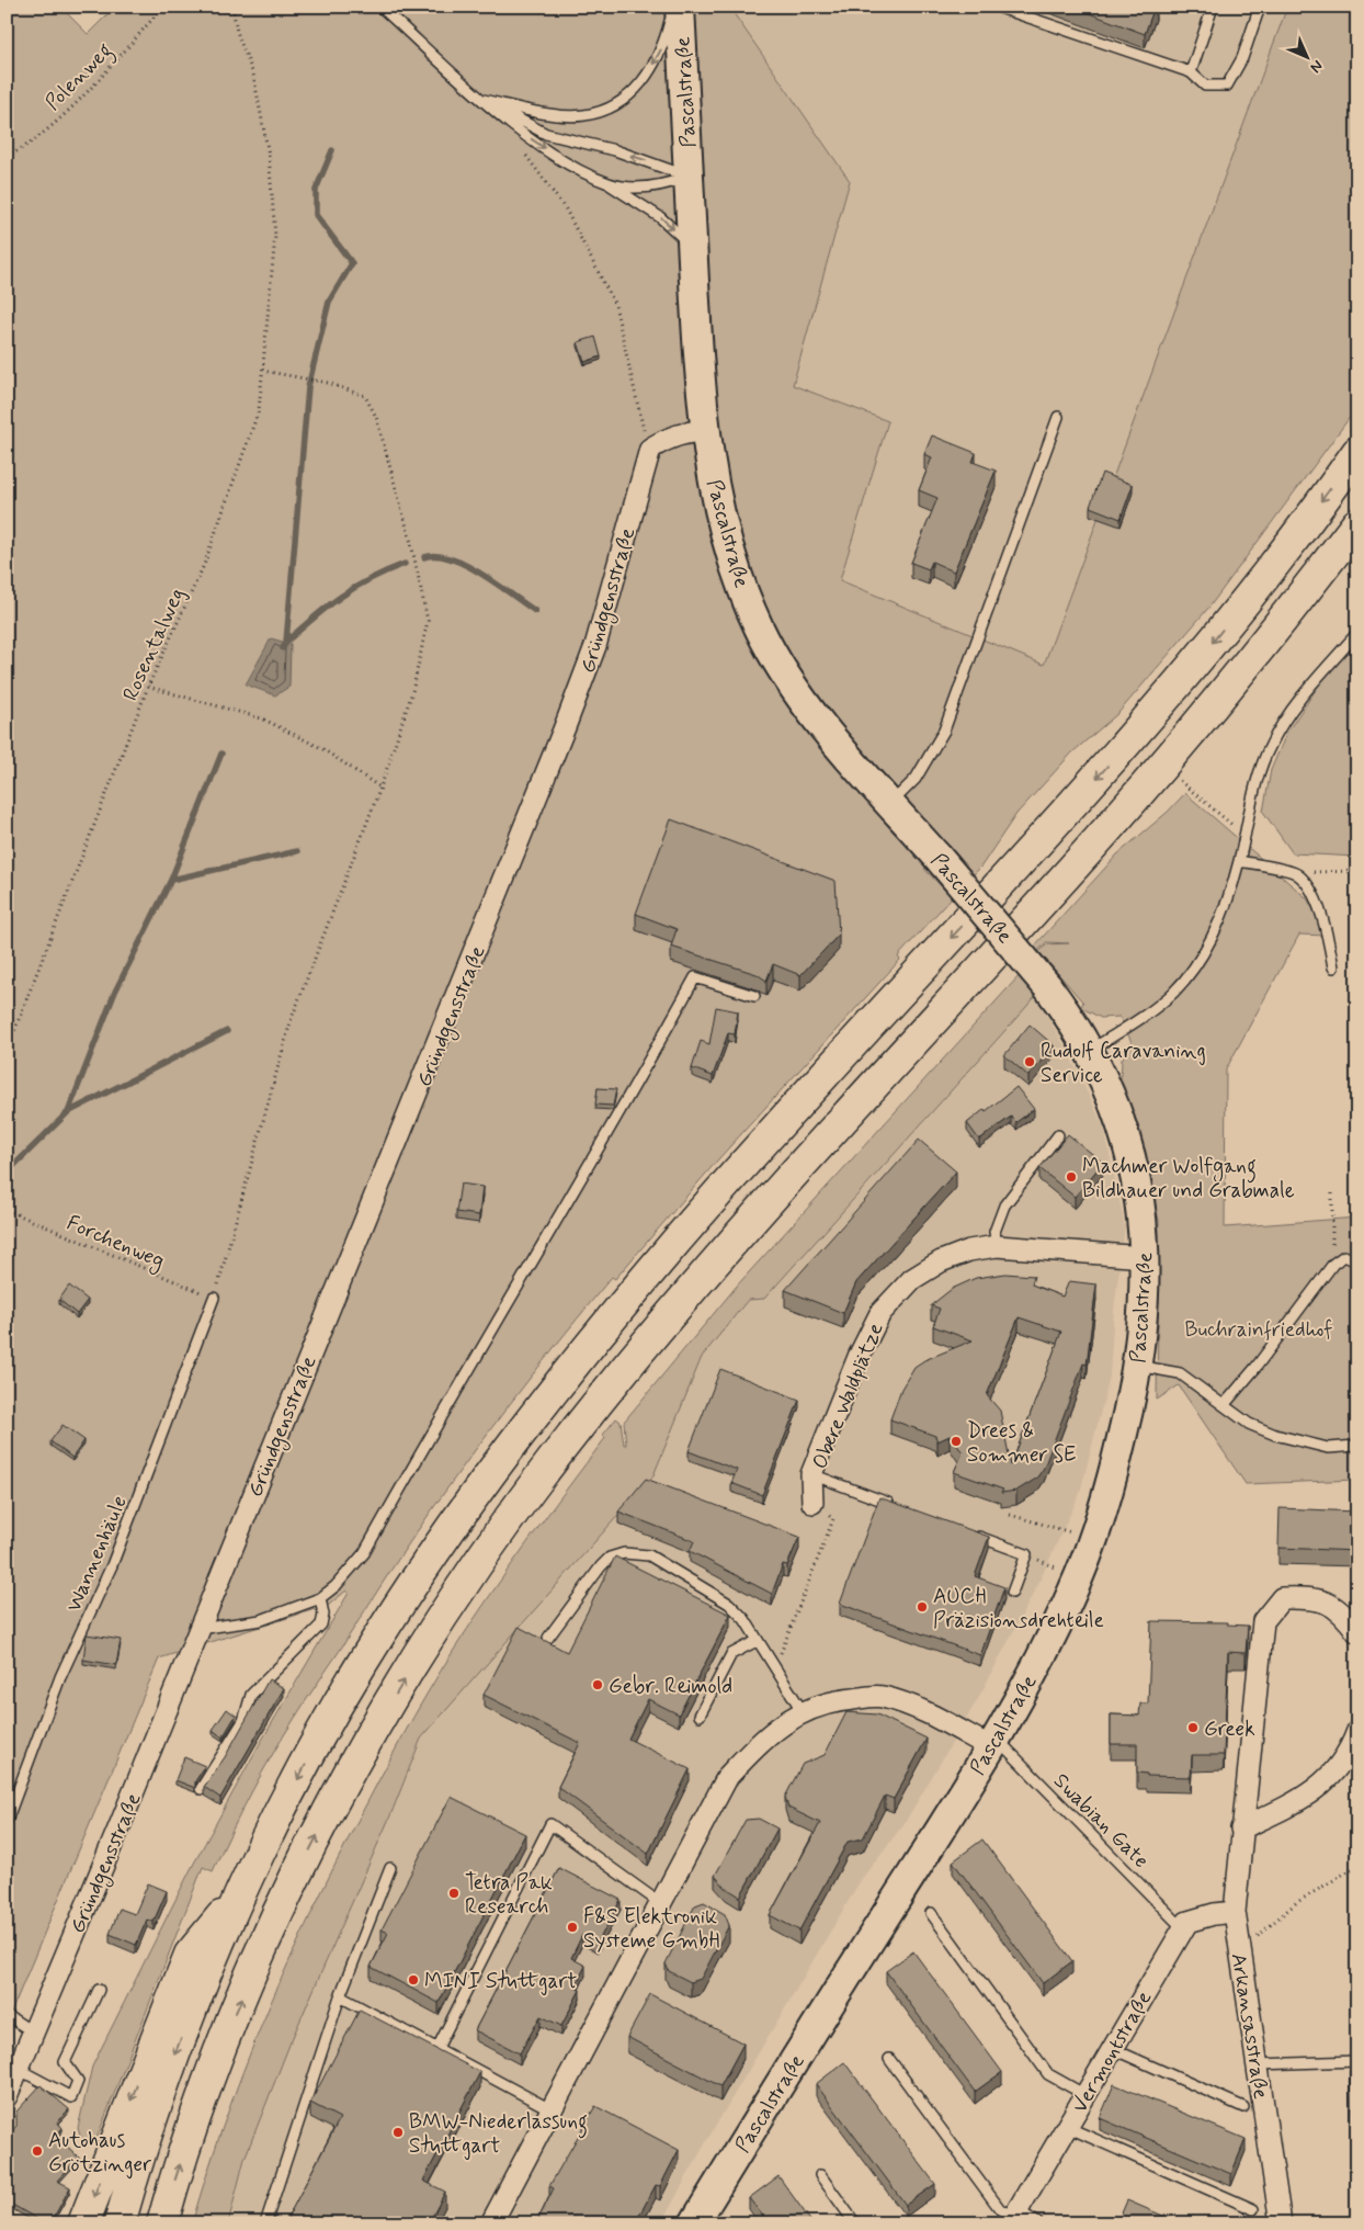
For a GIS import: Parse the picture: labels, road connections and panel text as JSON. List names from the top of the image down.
{
  "streets": {
    "street": [
      "Pascalstraße",
      "Gründgensstraße",
      "Obere Waldplätze",
      "Arkansasstraße",
      "Vermontstraße"
    ],
    "lane": ["Wannenhäule", "Swabian Gate"],
    "path": ["Polenweg", "Rosentalweg", "Forchenweg"]
  },
  "crossings": [
    ["Pascalstraße", "Obere Waldplätze"],
    ["Pascalstraße", "Swabian Gate"],
    ["Forchenweg", "Wannenhäule"],
    ["Swabian Gate", "Vermontstraße"]
  ],
  "parks": ["Buchrainfriedhof"],
  "places": [
    "Rudolf Caravaning Service",
    "Machmer Wolfgang Bildhauer und Grabmale",
    "Drees & Sommer SE",
    "AUCH Präzisionsdrehteile",
    "Gebr. Reimold",
    "Greek",
    "Tetra Pak Research",
    "F&S Elektronik Systeme GmbH",
    "MINI Stuttgart",
    "BMW-Niederlassung Stuttgart",
    "Autohaus Grötzinger"
  ],
  "north": "bottom right"
}
